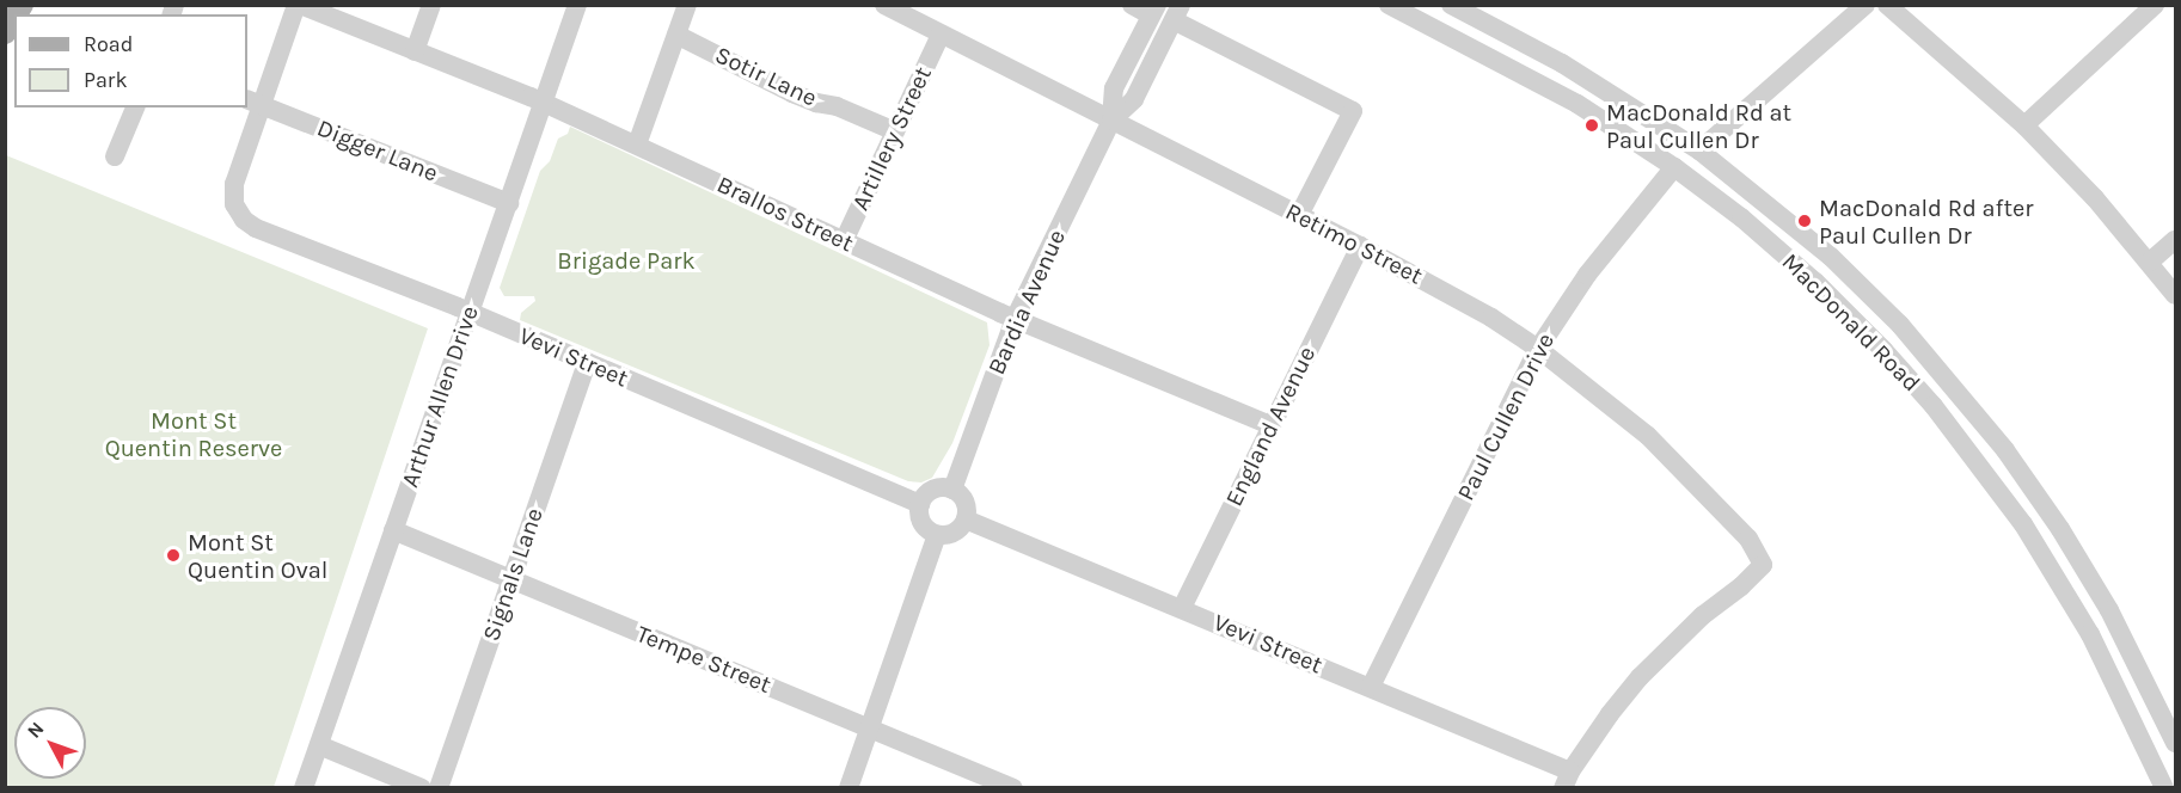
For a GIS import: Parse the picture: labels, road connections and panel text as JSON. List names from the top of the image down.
{
  "streets": {
    "street": [
      "Sotir Lane",
      "Artillery Street",
      "Digger Lane",
      "Brallos Street",
      "Retimo Street",
      "Bardia Avenue",
      "MacDonald Road",
      "Vevi Street",
      "Arthur Allen Drive",
      "Paul Cullen Drive",
      "England Avenue",
      "Signals Lane",
      "Tempe Street"
    ]
  },
  "crossings": [
    ["Sotir Lane", "Artillery Street"],
    ["Artillery Street", "Brallos Street"],
    ["Artillery Street", "Retimo Street"],
    ["Digger Lane", "Vevi Street"],
    ["Digger Lane", "Arthur Allen Drive"],
    ["Brallos Street", "Bardia Avenue"],
    ["Brallos Street", "Arthur Allen Drive"],
    ["Brallos Street", "England Avenue"],
    ["Retimo Street", "Bardia Avenue"],
    ["Retimo Street", "Vevi Street"],
    ["Retimo Street", "Paul Cullen Drive"],
    ["Retimo Street", "England Avenue"],
    ["Bardia Avenue", "Vevi Street"],
    ["MacDonald Road", "Paul Cullen Drive"],
    ["Vevi Street", "Arthur Allen Drive"],
    ["Vevi Street", "Paul Cullen Drive"],
    ["Vevi Street", "England Avenue"],
    ["Vevi Street", "Signals Lane"],
    ["Arthur Allen Drive", "Tempe Street"],
    ["Signals Lane", "Tempe Street"]
  ],
  "parks": ["Brigade Park", "Mont St Quentin Reserve"],
  "places": ["MacDonald Rd at Paul Cullen Dr", "MacDonald Rd after Paul Cullen Dr", "Mont St Quentin Oval"],
  "legend": ["Road", "Park"],
  "north": "top left"
}
